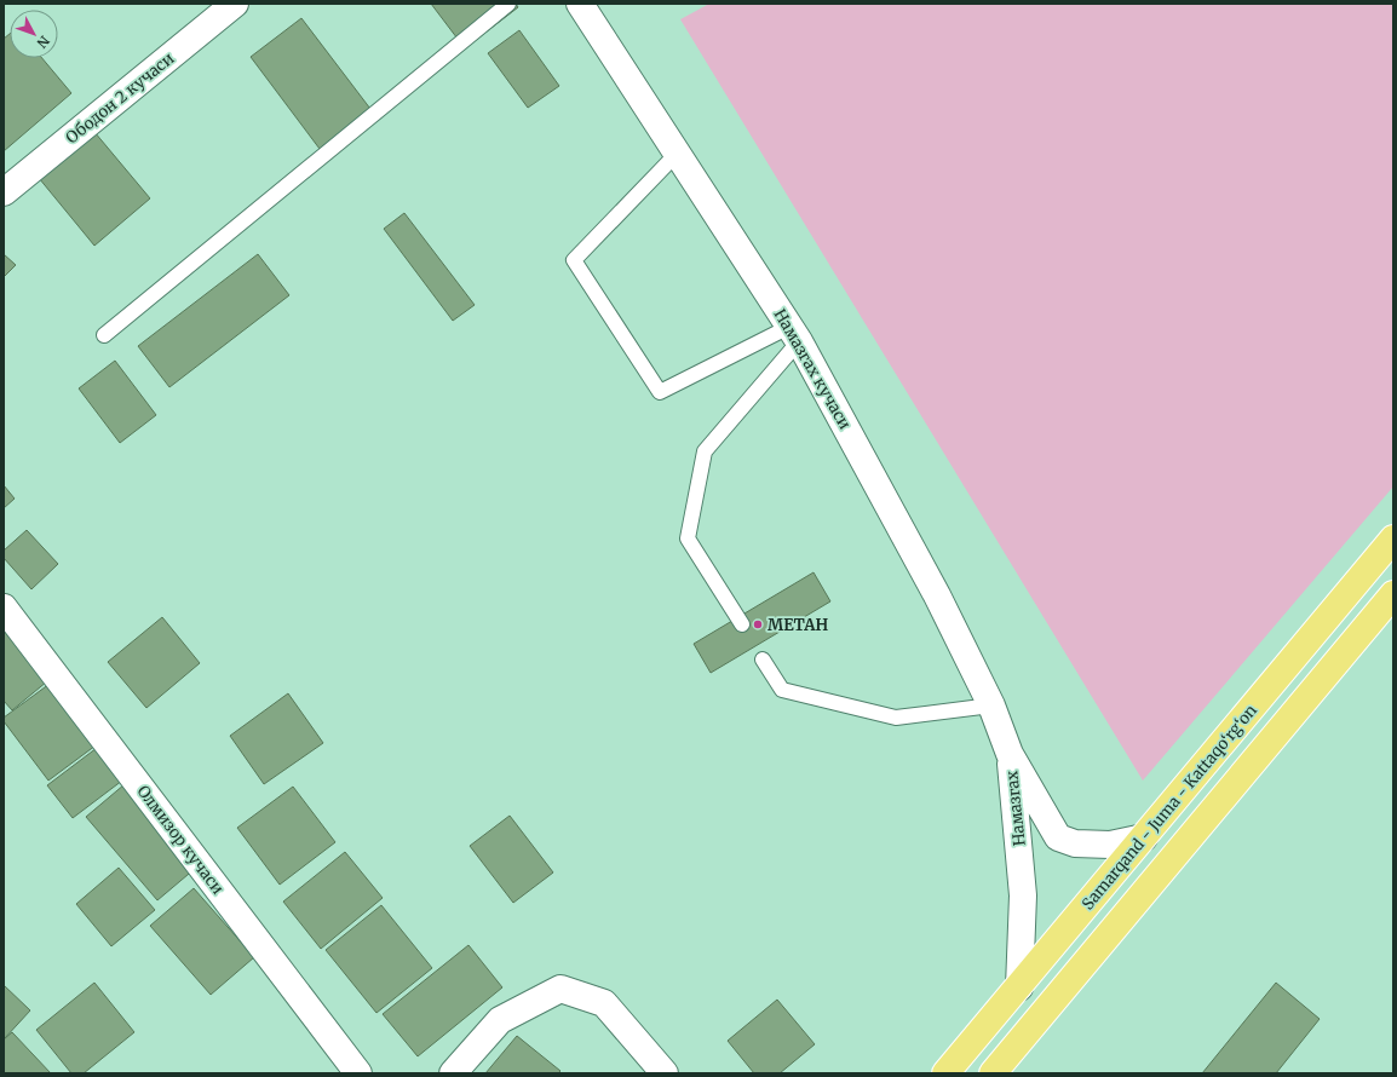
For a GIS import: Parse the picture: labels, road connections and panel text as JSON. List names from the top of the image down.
{
  "streets": {
    "main road": ["Samarqand - Juma - Kattaqo‘rg‘on"],
    "street": [
      "Ободон 2 кучаси",
      "Намазгах кучаси",
      "Намазгах",
      "Олмизор кучаси"
    ]
  },
  "crossings": [
    ["Намазгах кучаси", "Намазгах"],
    ["Samarqand - Juma - Kattaqo‘rg‘on", "Намазгах"]
  ],
  "places": ["МЕТАН"],
  "north": "bottom right"
}
